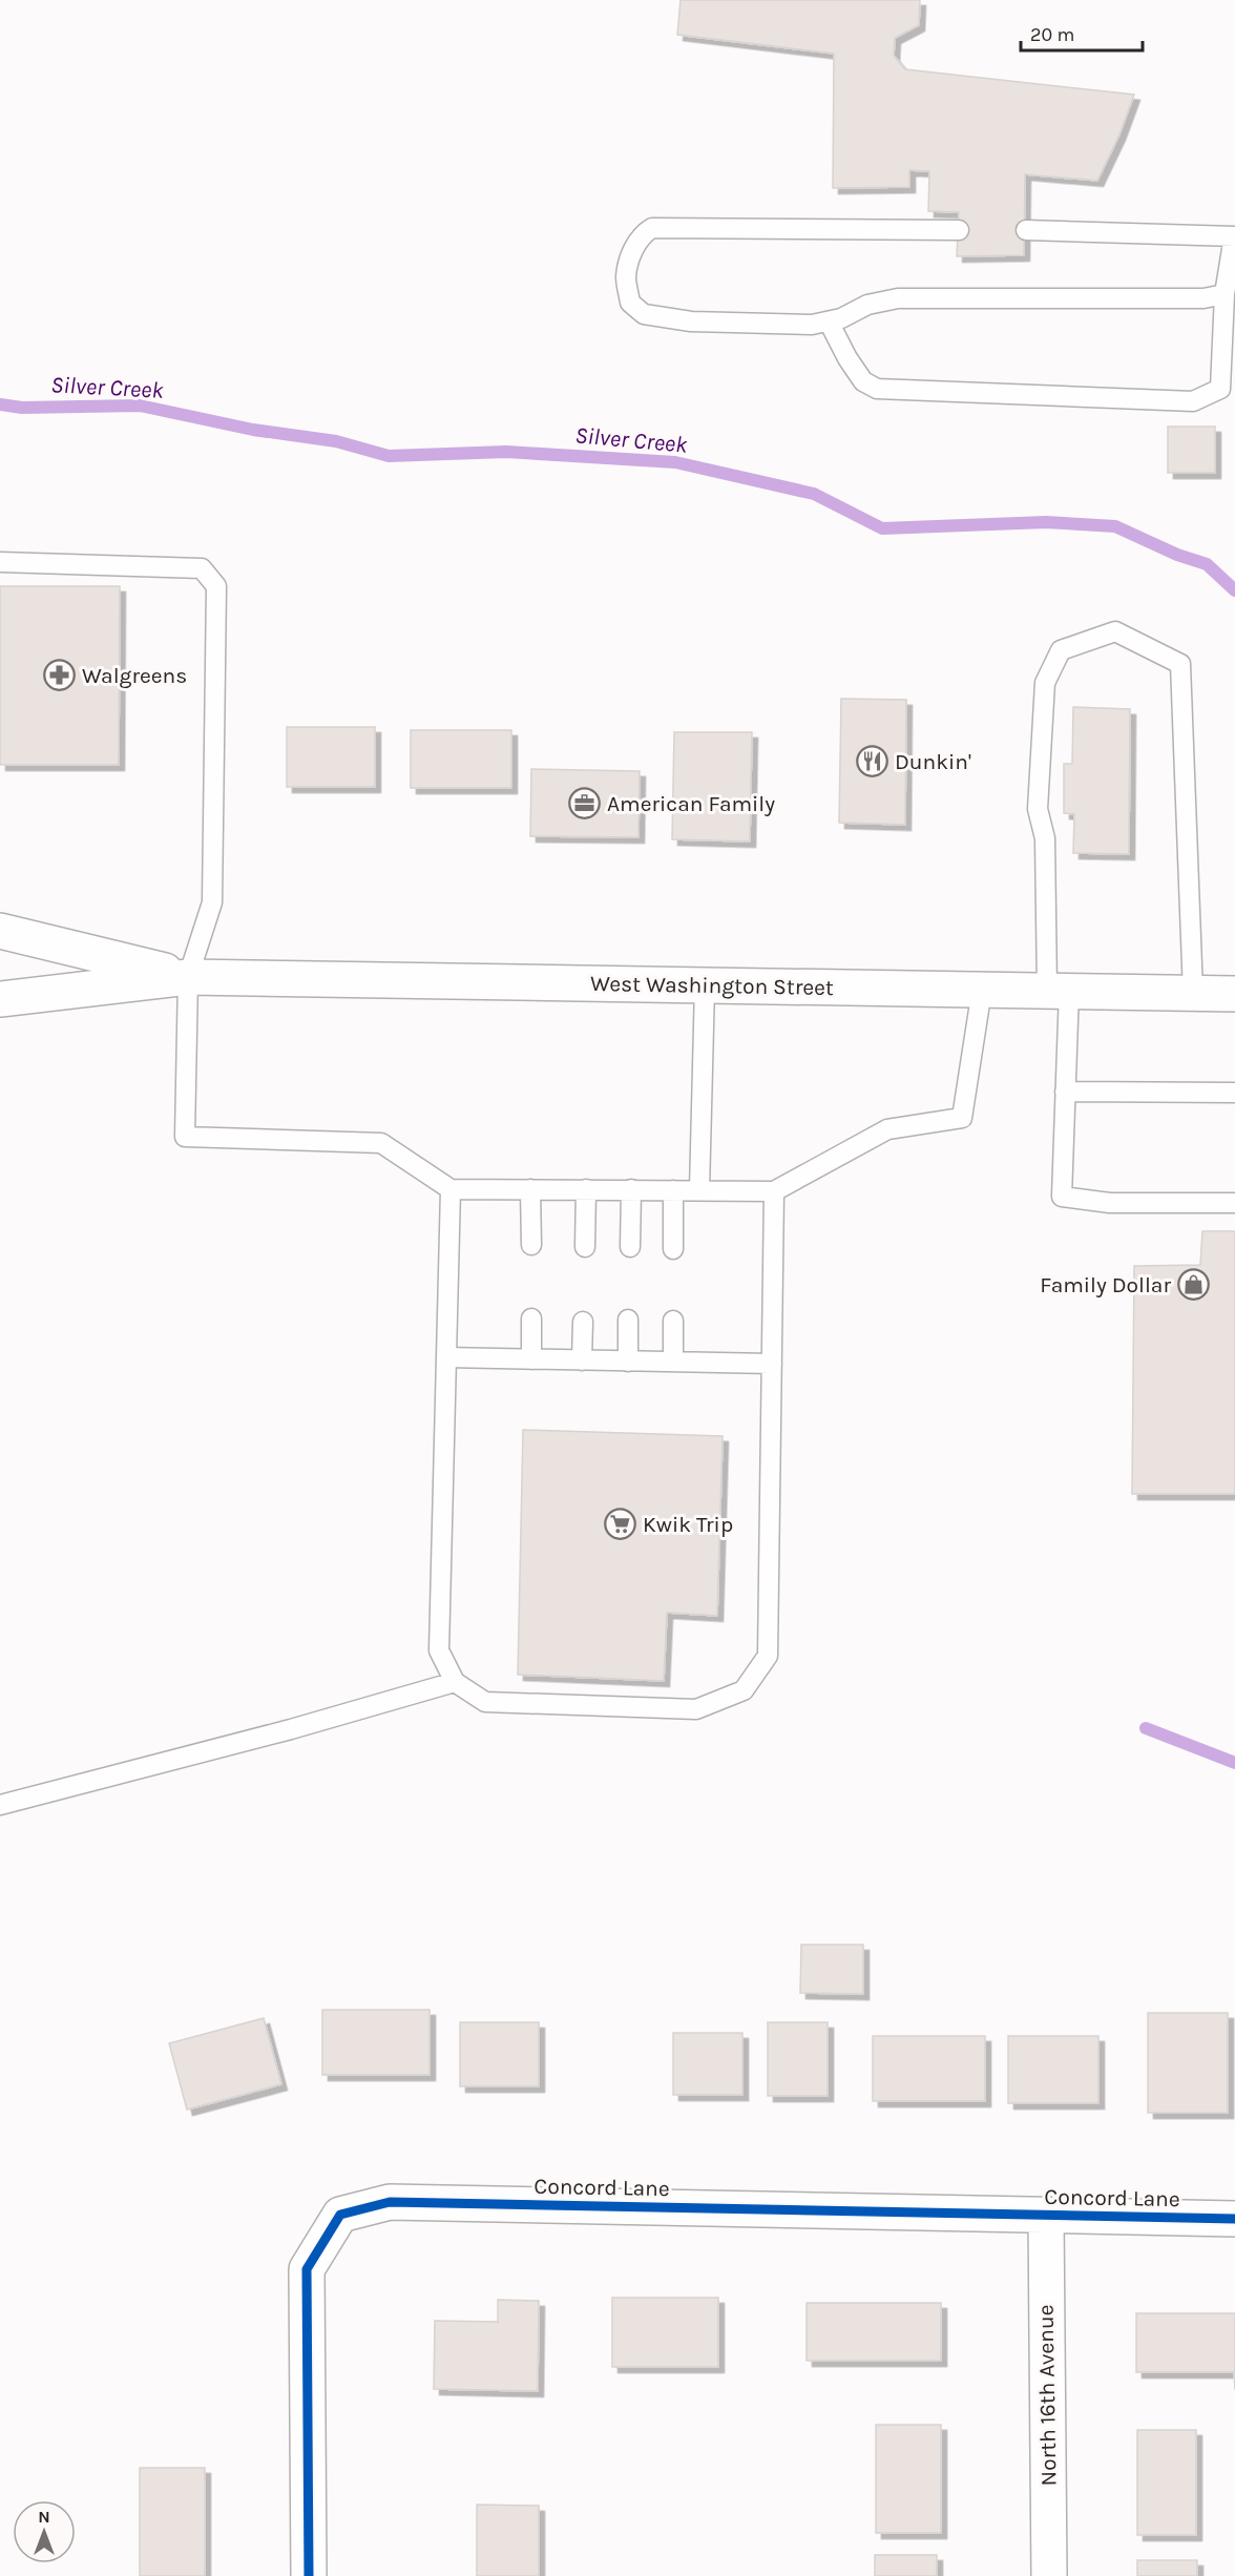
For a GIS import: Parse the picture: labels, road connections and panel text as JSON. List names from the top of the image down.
{
  "streets": {
    "street": ["West Washington Street", "Concord Lane", "North 16th Avenue"]
  },
  "crossings": [
    ["Concord Lane", "North 16th Avenue"]
  ],
  "water": ["Silver Creek"],
  "places": {
    "pharmacy": ["Walgreens"],
    "restaurant": ["Dunkin'"],
    "office": ["American Family"],
    "shop": ["Family Dollar"],
    "supermarket": ["Kwik Trip"]
  },
  "scale_bar": "20 m",
  "north": "top"
}
